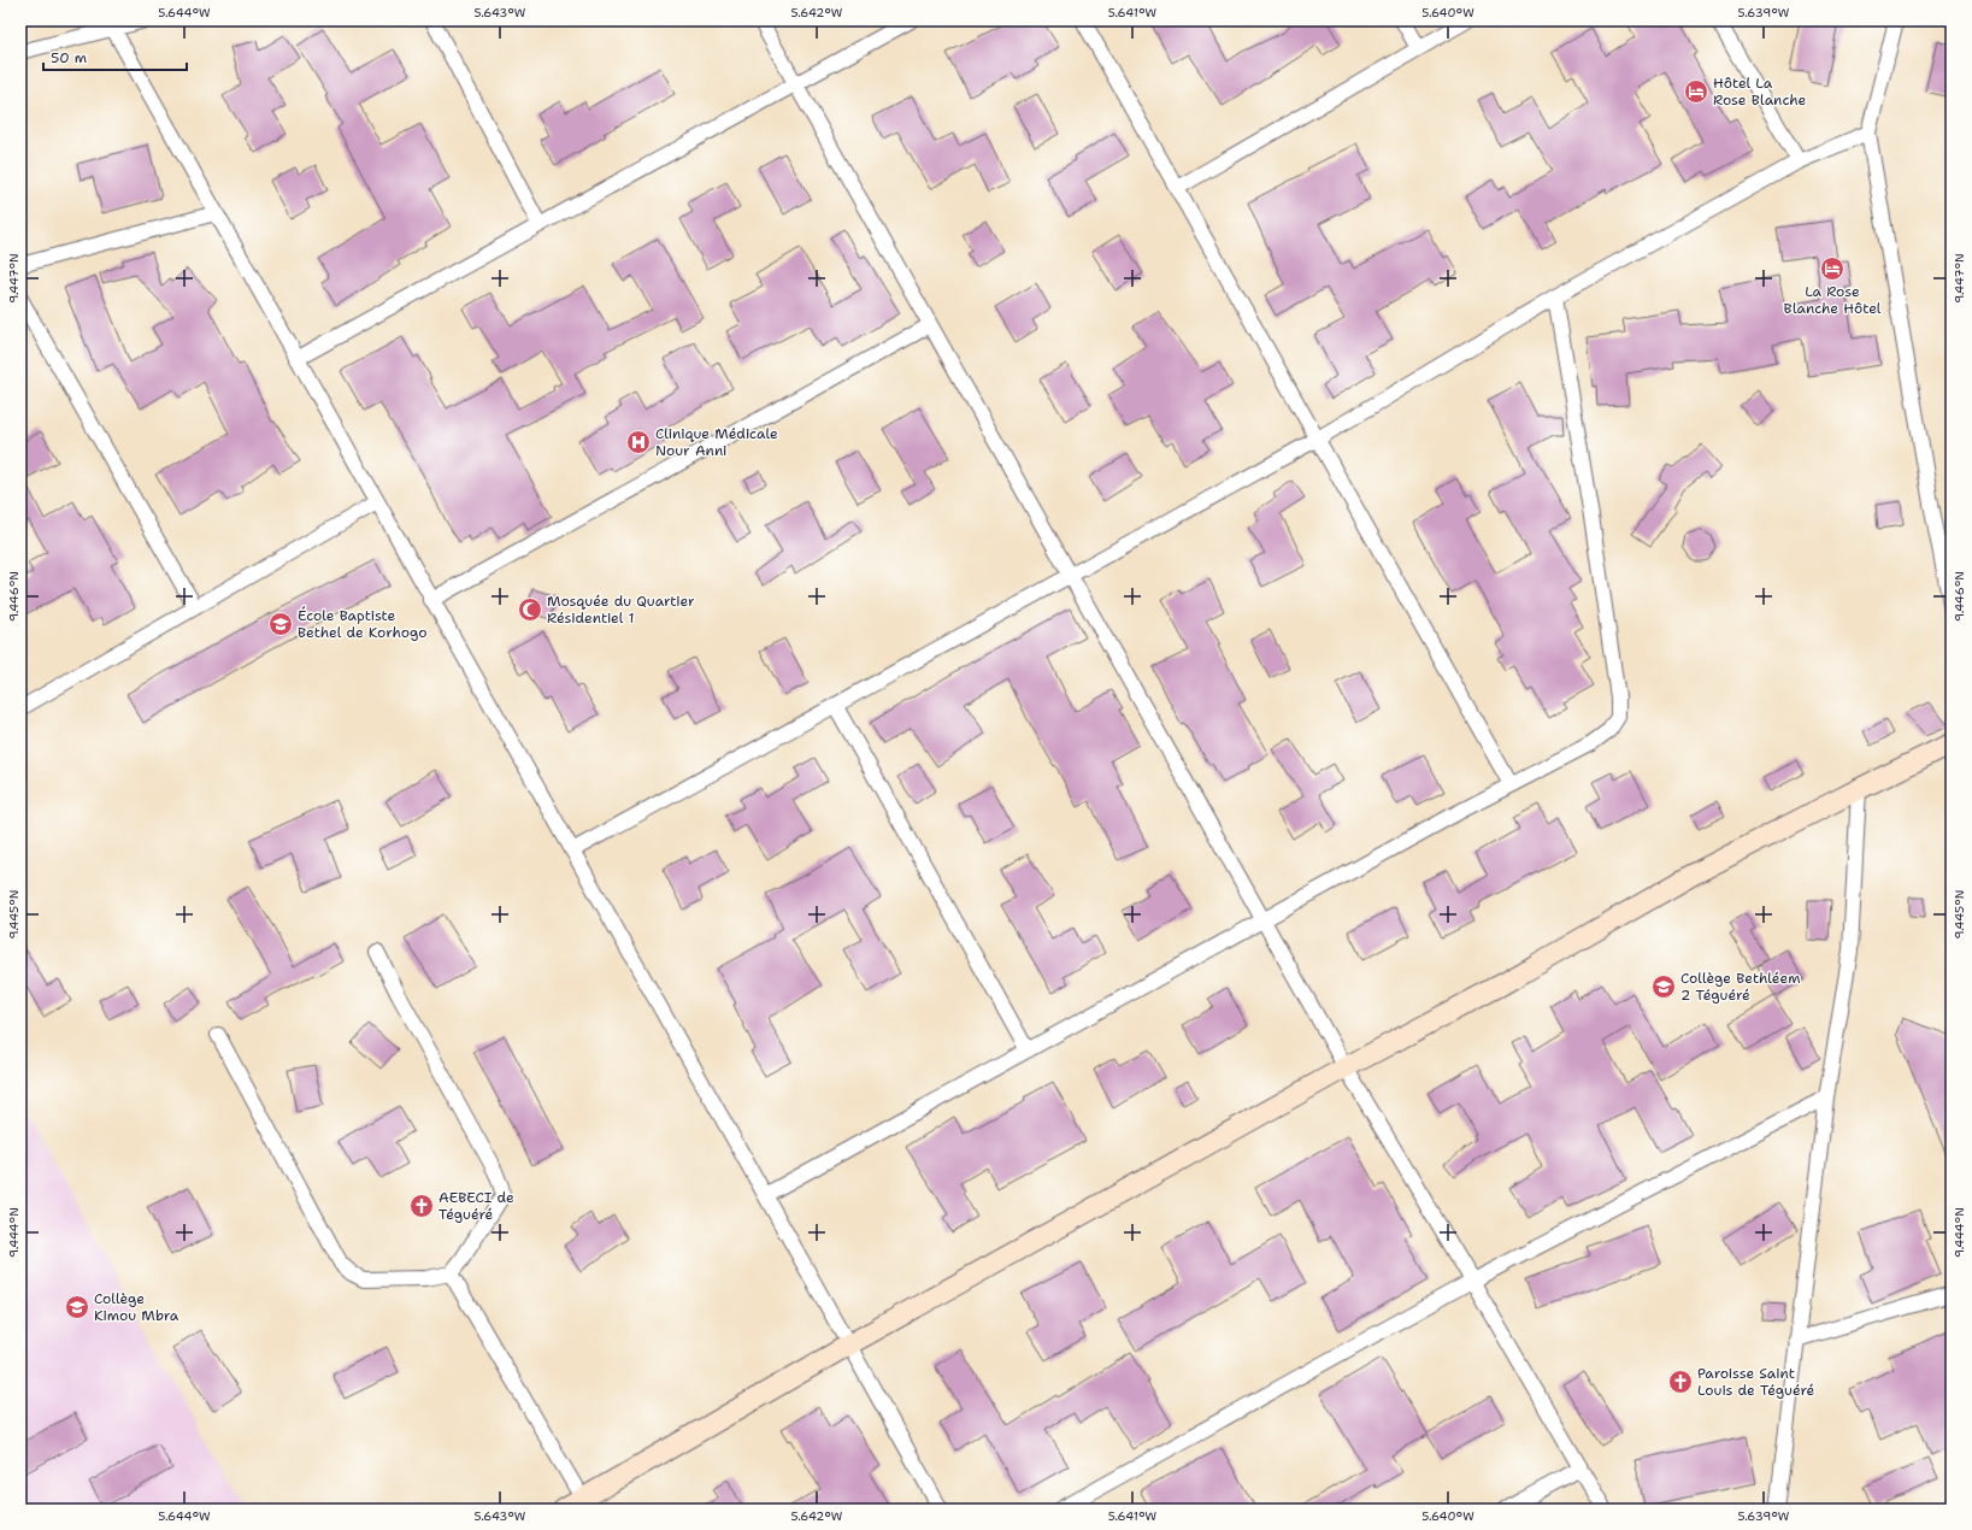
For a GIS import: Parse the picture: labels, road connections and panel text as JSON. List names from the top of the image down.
{
  "places": {
    "hotel": ["Hôtel La Rose Blanche", "La Rose Blanche Hôtel"],
    "hospital": ["Clinique Médicale Nour Anni"],
    "mosque": ["Mosquée du Quartier Résidentiel 1"],
    "school or university": ["École Baptiste Bethel de Korhogo", "Collège Bethléem 2 Téguéré", "Collège Kimou Mbra"],
    "church": ["AEBECI de Téguéré", "Paroisse Saint Louis de Téguéré"]
  },
  "scale_bar": "50 m",
  "coordinates": [
    "5.644°W",
    "5.643°W",
    "5.642°W",
    "5.641°W",
    "5.640°W",
    "5.639°W",
    "9.447°N",
    "9.446°N",
    "9.445°N",
    "9.444°N"
  ]
}
